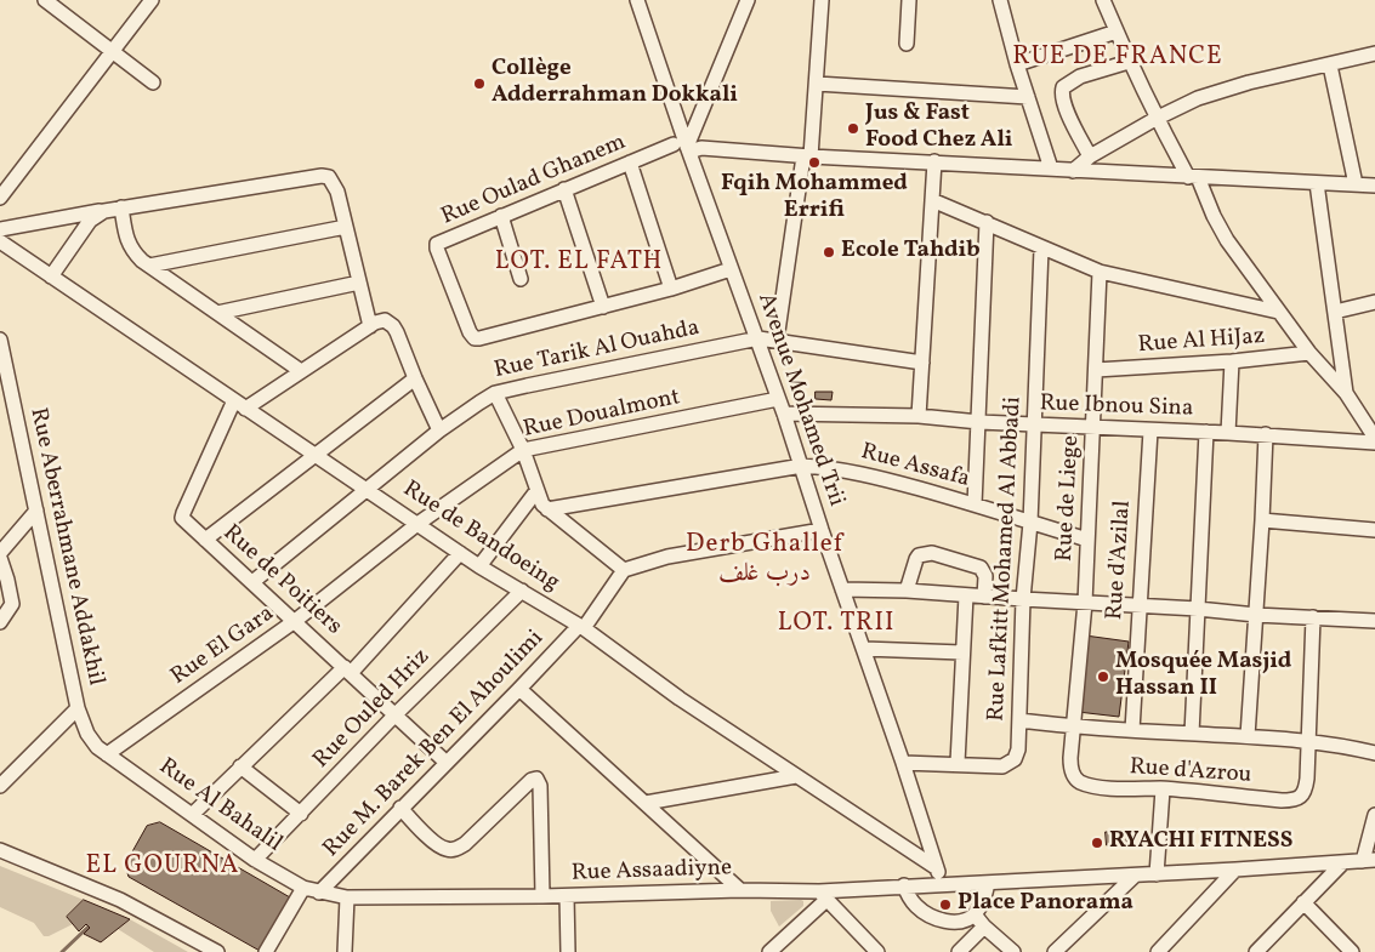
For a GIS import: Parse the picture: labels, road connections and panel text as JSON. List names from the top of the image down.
{
  "streets": {
    "street": [
      "Rue Oulad Ghanem",
      "Rue Al HiJaz",
      "Rue Tarik Al Ouahda",
      "Avenue Mohamed Trii",
      "Rue Ibnou Sina",
      "Rue Doualmont",
      "Rue Assafa",
      "Rue de Liege",
      "Rue de Bandoeing",
      "Rue Aberrahmane Addakhil",
      "Rue Lafkitt Mohamed Al Abbadi",
      "Rue d'Azilal",
      "Rue de Poitiers",
      "Rue El Gara",
      "Rue Ouled Hriz",
      "Rue M. Barek Ben El Ahoulimi",
      "Rue d'Azrou",
      "Rue Al Bahalil",
      "Rue Assaadiyne"
    ]
  },
  "crossings": [
    ["Rue Oulad Ghanem", "Avenue Mohamed Trii"],
    ["Rue Al HiJaz", "Rue de Liege"],
    ["Rue Tarik Al Ouahda", "Avenue Mohamed Trii"],
    ["Rue Tarik Al Ouahda", "Rue de Bandoeing"],
    ["Rue Tarik Al Ouahda", "Rue de Poitiers"],
    ["Avenue Mohamed Trii", "Rue Ibnou Sina"],
    ["Avenue Mohamed Trii", "Rue Doualmont"],
    ["Avenue Mohamed Trii", "Rue Assafa"],
    ["Avenue Mohamed Trii", "Rue de Bandoeing"],
    ["Avenue Mohamed Trii", "Rue Lafkitt Mohamed Al Abbadi"],
    ["Avenue Mohamed Trii", "Rue Assaadiyne"],
    ["Rue Ibnou Sina", "Rue de Liege"],
    ["Rue Ibnou Sina", "Rue Lafkitt Mohamed Al Abbadi"],
    ["Rue Ibnou Sina", "Rue d'Azilal"],
    ["Rue Doualmont", "Rue de Bandoeing"],
    ["Rue Doualmont", "Rue El Gara"],
    ["Rue Assafa", "Rue de Liege"],
    ["Rue Assafa", "Rue Lafkitt Mohamed Al Abbadi"],
    ["Rue de Liege", "Rue d'Azrou"],
    ["Rue de Bandoeing", "Rue de Poitiers"],
    ["Rue de Bandoeing", "Rue El Gara"],
    ["Rue de Bandoeing", "Rue Ouled Hriz"],
    ["Rue de Bandoeing", "Rue M. Barek Ben El Ahoulimi"],
    ["Rue Aberrahmane Addakhil", "Rue El Gara"],
    ["Rue Aberrahmane Addakhil", "Rue Al Bahalil"],
    ["Rue de Poitiers", "Rue El Gara"],
    ["Rue de Poitiers", "Rue Ouled Hriz"],
    ["Rue de Poitiers", "Rue M. Barek Ben El Ahoulimi"],
    ["Rue El Gara", "Rue Al Bahalil"],
    ["Rue Ouled Hriz", "Rue Al Bahalil"],
    ["Rue M. Barek Ben El Ahoulimi", "Rue Al Bahalil"],
    ["Rue Al Bahalil", "Rue Assaadiyne"]
  ],
  "districts": [
    "RUE DE FRANCE",
    "LOT. EL FATH",
    "Derb Ghallef درب غلف",
    "LOT. TRII",
    "EL GOURNA"
  ],
  "places": [
    "Collège Adderrahman Dokkali",
    "Jus & Fast Food Chez Ali",
    "Fqih Mohammed Errifi",
    "Ecole Tahdib",
    "Mosquée Masjid Hassan II",
    "RYACHI FITNESS",
    "Place Panorama"
  ]
}
